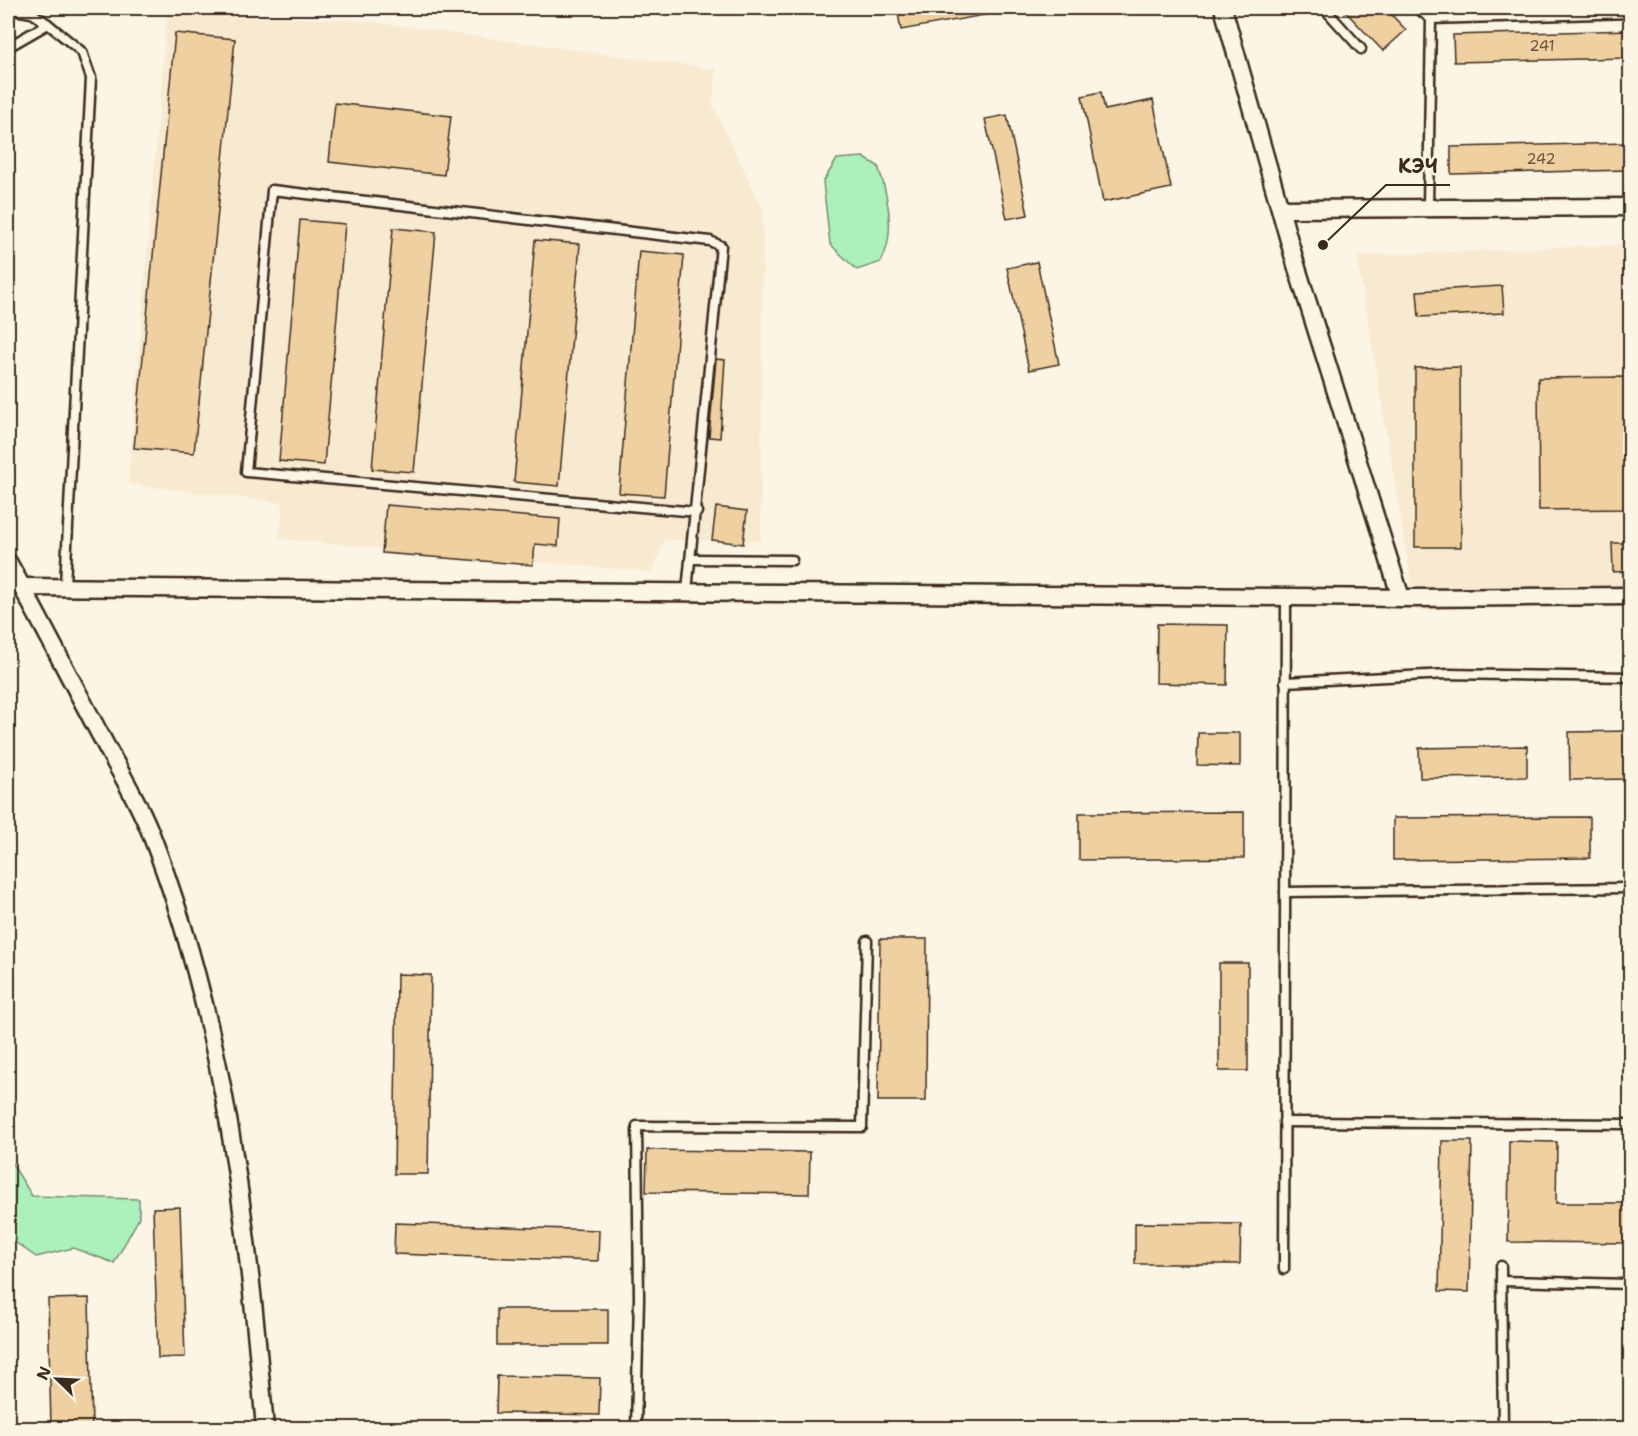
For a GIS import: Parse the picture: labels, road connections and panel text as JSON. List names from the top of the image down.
{
  "places": ["КЭЧ"],
  "house_numbers": ["241", "242"],
  "north": "top left"
}
